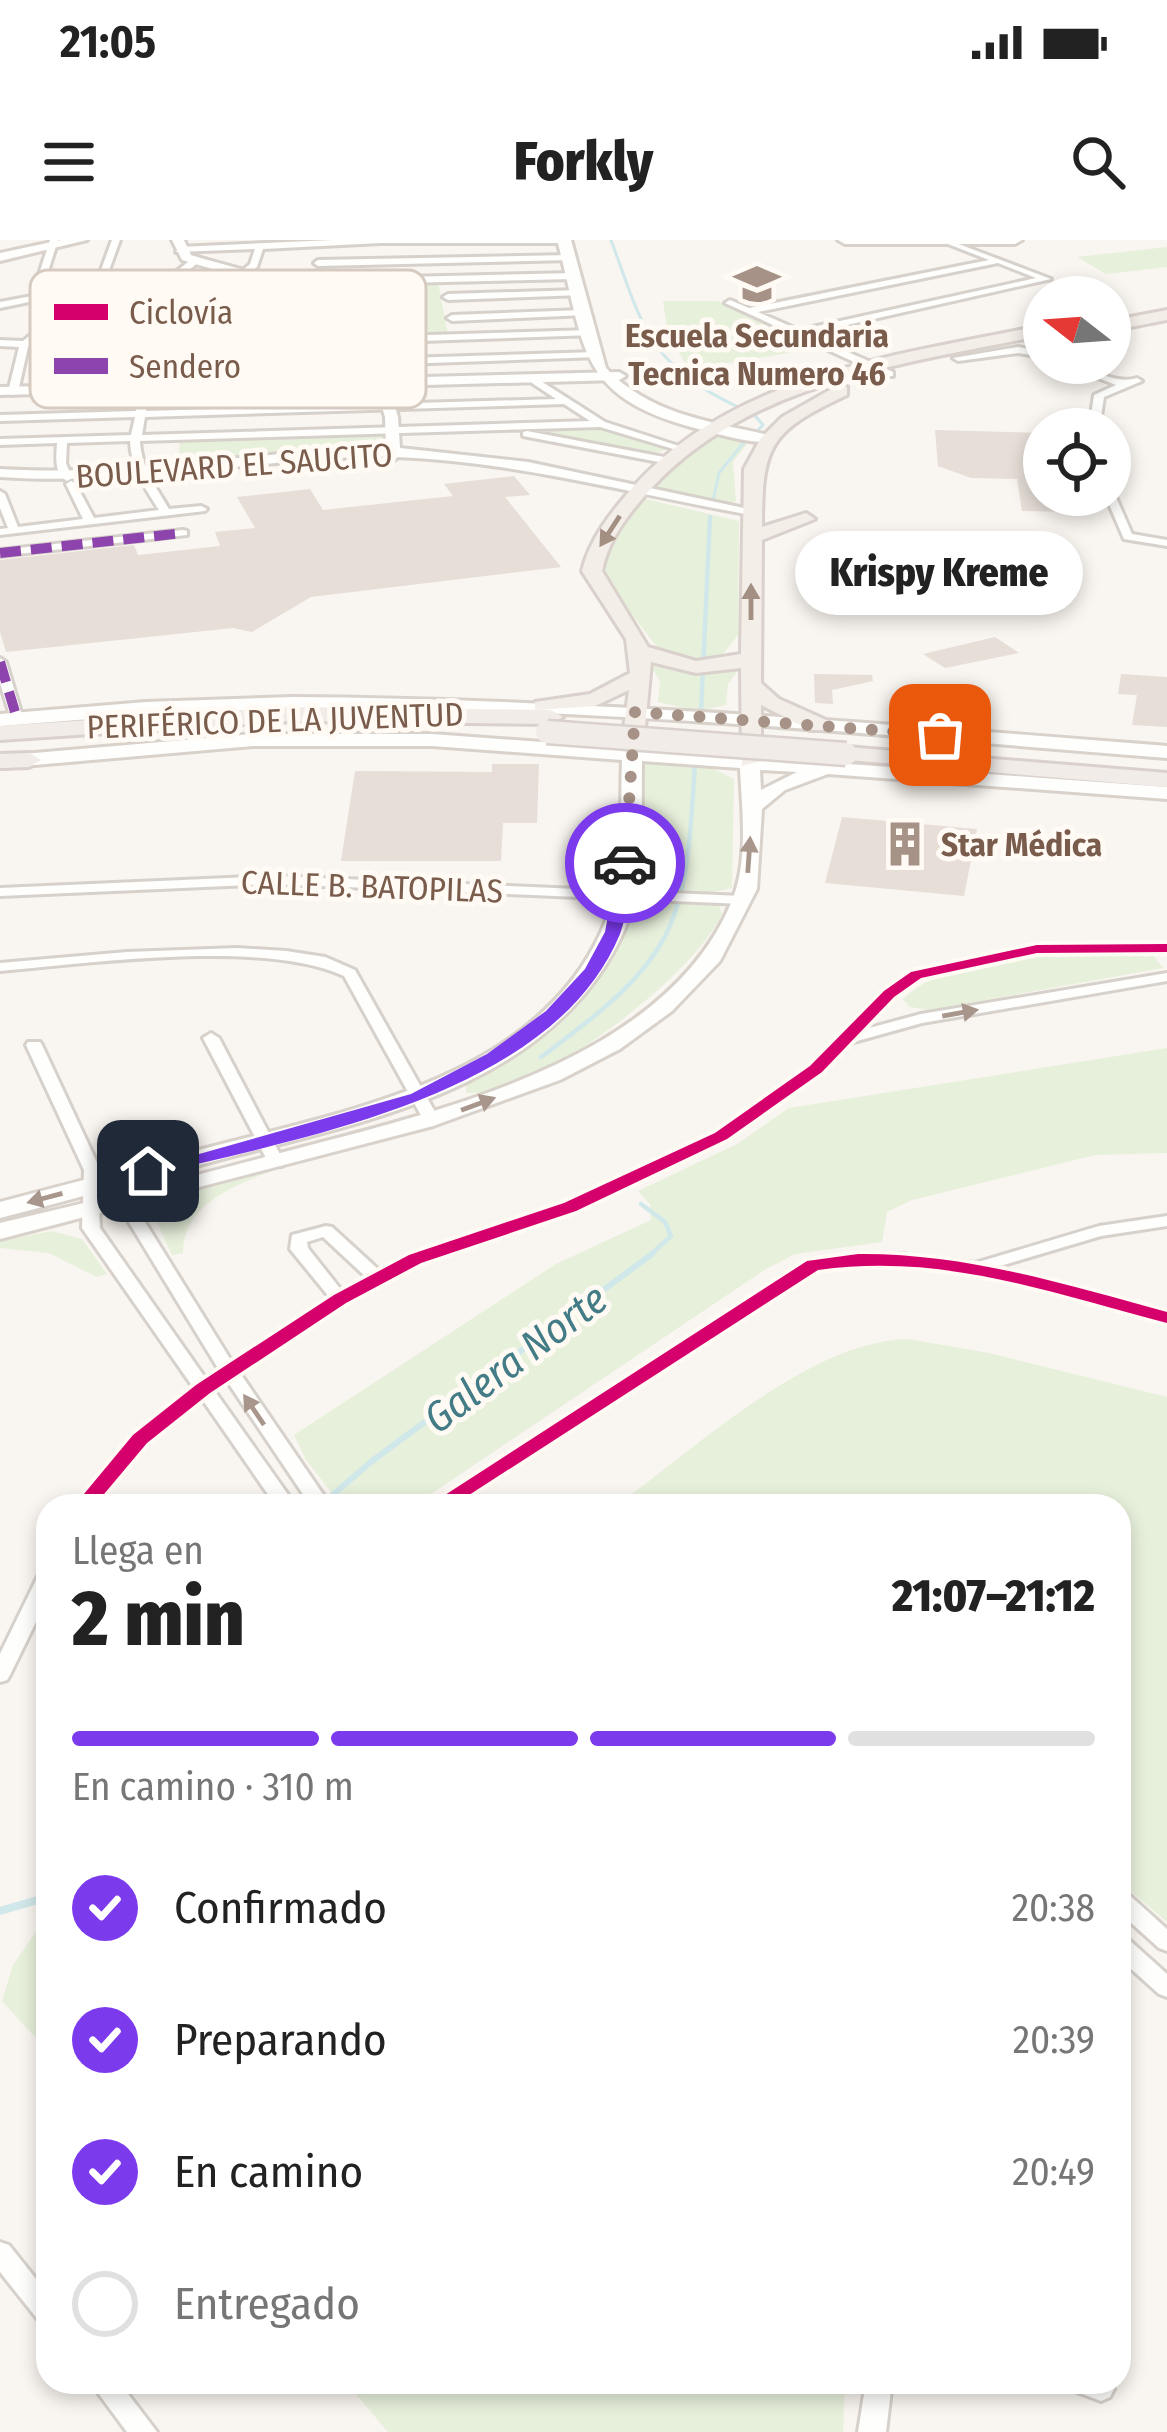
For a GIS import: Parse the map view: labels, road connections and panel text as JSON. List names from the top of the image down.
{
  "streets": {
    "highway": ["PERIFÉRICO DE LA JUVENTUD"],
    "street": ["BOULEVARD EL SAUCITO", "CALLE B. BATOPILAS"]
  },
  "water": ["Galera Norte"],
  "places": {
    "school or university": ["Escuela Secundaria Tecnica Numero 46"],
    "other": ["Krispy Kreme"],
    "building": ["Star Médica"]
  },
  "legend": ["Ciclovía", "Sendero"],
  "north": "left",
  "page": {
    "status": "21:05",
    "header": "Forkly",
    "bubble": "Krispy Kreme",
    "heading": ["2 min", "Llega en", "21:07–21:12"],
    "bar": "En camino · 310 m",
    "list": [
      ["Confirmado", "20:38"],
      ["Preparando", "20:39"],
      ["En camino", "20:49"],
      "Entregado"
    ]
  }
}
